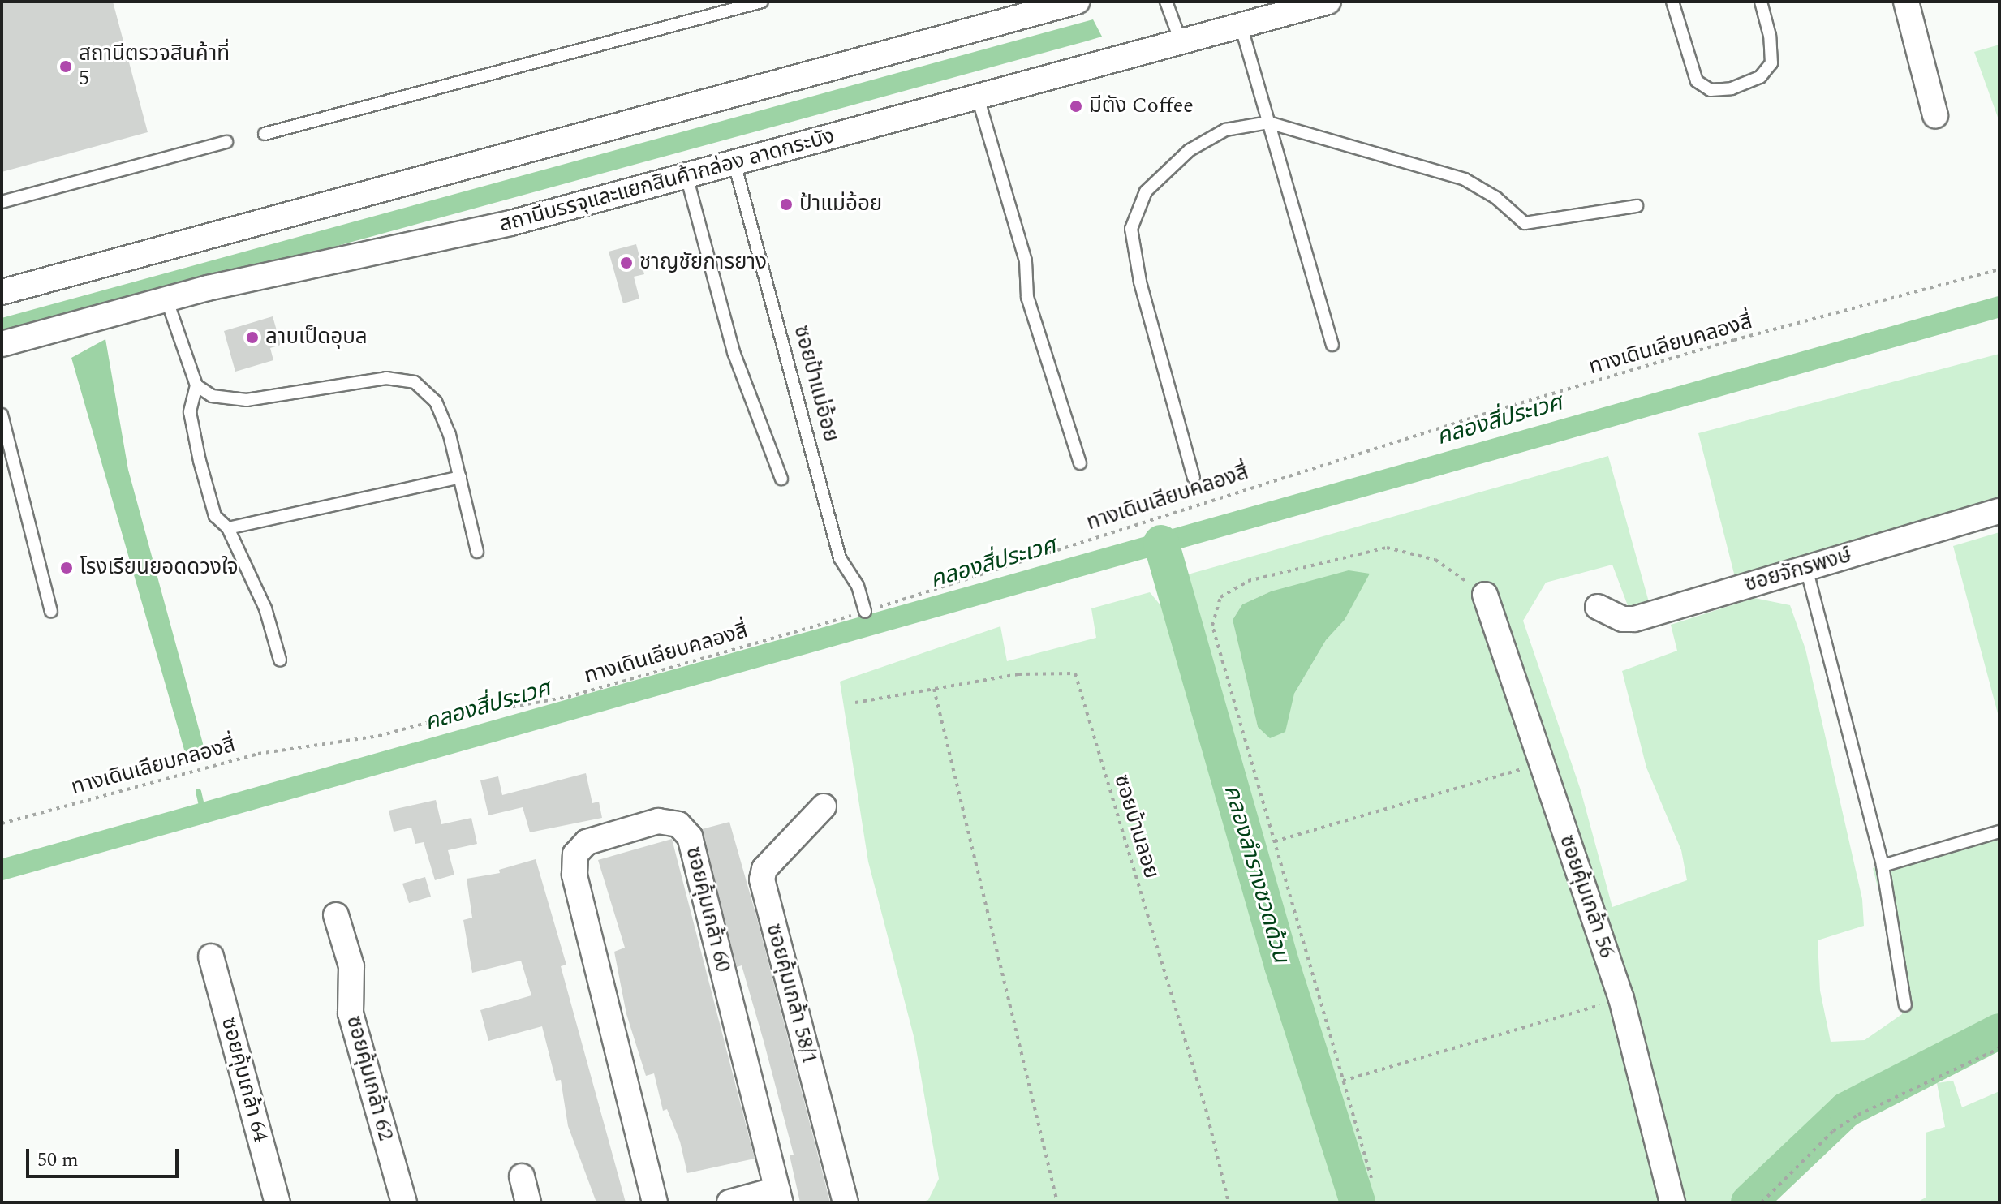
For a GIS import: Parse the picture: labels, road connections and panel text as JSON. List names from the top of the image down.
{
  "streets": {
    "street": [
      "สถานีบรรจุและแยกสินค้ากล่อง ลาดกระบัง",
      "ซอยจักรพงษ์",
      "ซอยคุ้มเกล้า 56",
      "ซอยคุ้มเกล้า 60",
      "ซอยคุ้มเกล้า 58/1",
      "ซอยคุ้มเกล้า 62",
      "ซอยคุ้มเกล้า 64"
    ],
    "lane": ["ซอยป้าแม่อ้อย"],
    "path": ["ทางเดินเลียบคลองสี่", "ซอยบ้านลอย"]
  },
  "crossings": [
    ["สถานีบรรจุและแยกสินค้ากล่อง ลาดกระบัง", "ซอยป้าแม่อ้อย"],
    ["ทางเดินเลียบคลองสี่", "ซอยป้าแม่อ้อย"]
  ],
  "water": ["คลองสี่ประเวศ", "คลองลำรางชวดด้วน"],
  "places": [
    "สถานีตรวจสินค้าที่ 5",
    "มีตัง Coffee",
    "ป้าแม่อ้อย",
    "ชาญชัยการยาง",
    "ลาบเป็ดอุบล",
    "โรงเรียนยอดดวงใจ"
  ],
  "scale_bar": "50 m"
}
